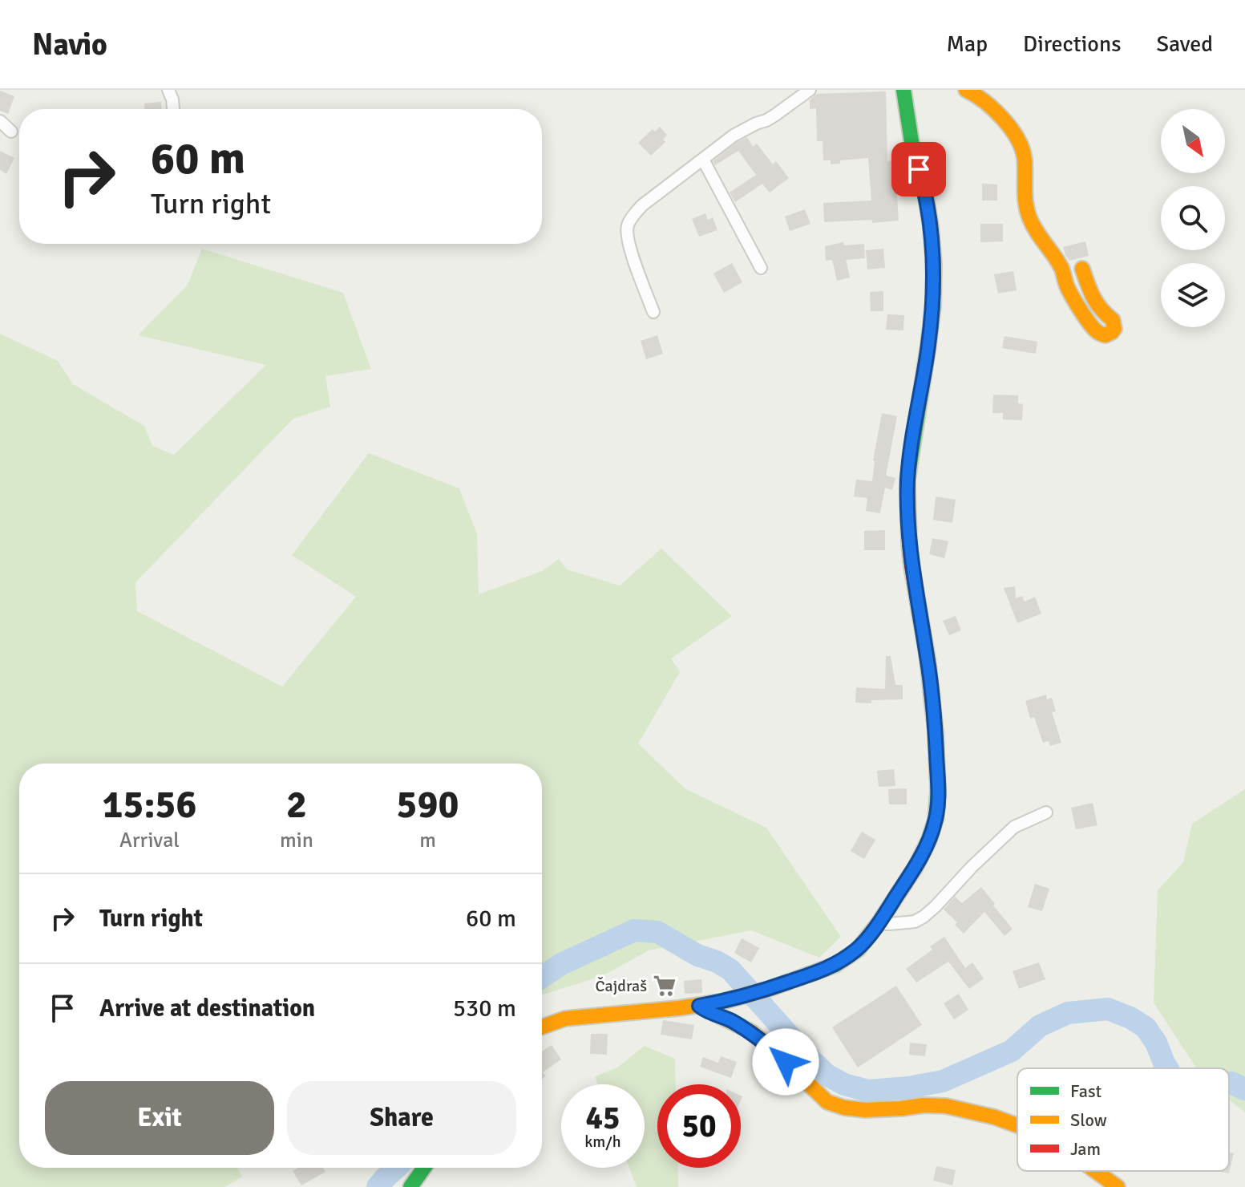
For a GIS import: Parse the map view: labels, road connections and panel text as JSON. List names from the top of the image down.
{
  "places": {
    "supermarket": ["Čajdraš"]
  },
  "legend": ["Fast", "Slow", "Jam"],
  "north": "bottom right",
  "page": {
    "header": "Navio",
    "nav": ["Map", "Directions", "Saved"],
    "turn": ["60 m", "Turn right"],
    "eta": [
      "15:56",
      "Arrival",
      "2",
      "min",
      "590",
      "m"
    ],
    "list": [
      {
        "name": "Turn right",
        "value": "60 m"
      },
      {
        "name": "Arrive at destination",
        "value": "530 m"
      }
    ],
    "buttons": ["Exit", "Share"],
    "speed": "45 km/h",
    "limit": "50"
  }
}
